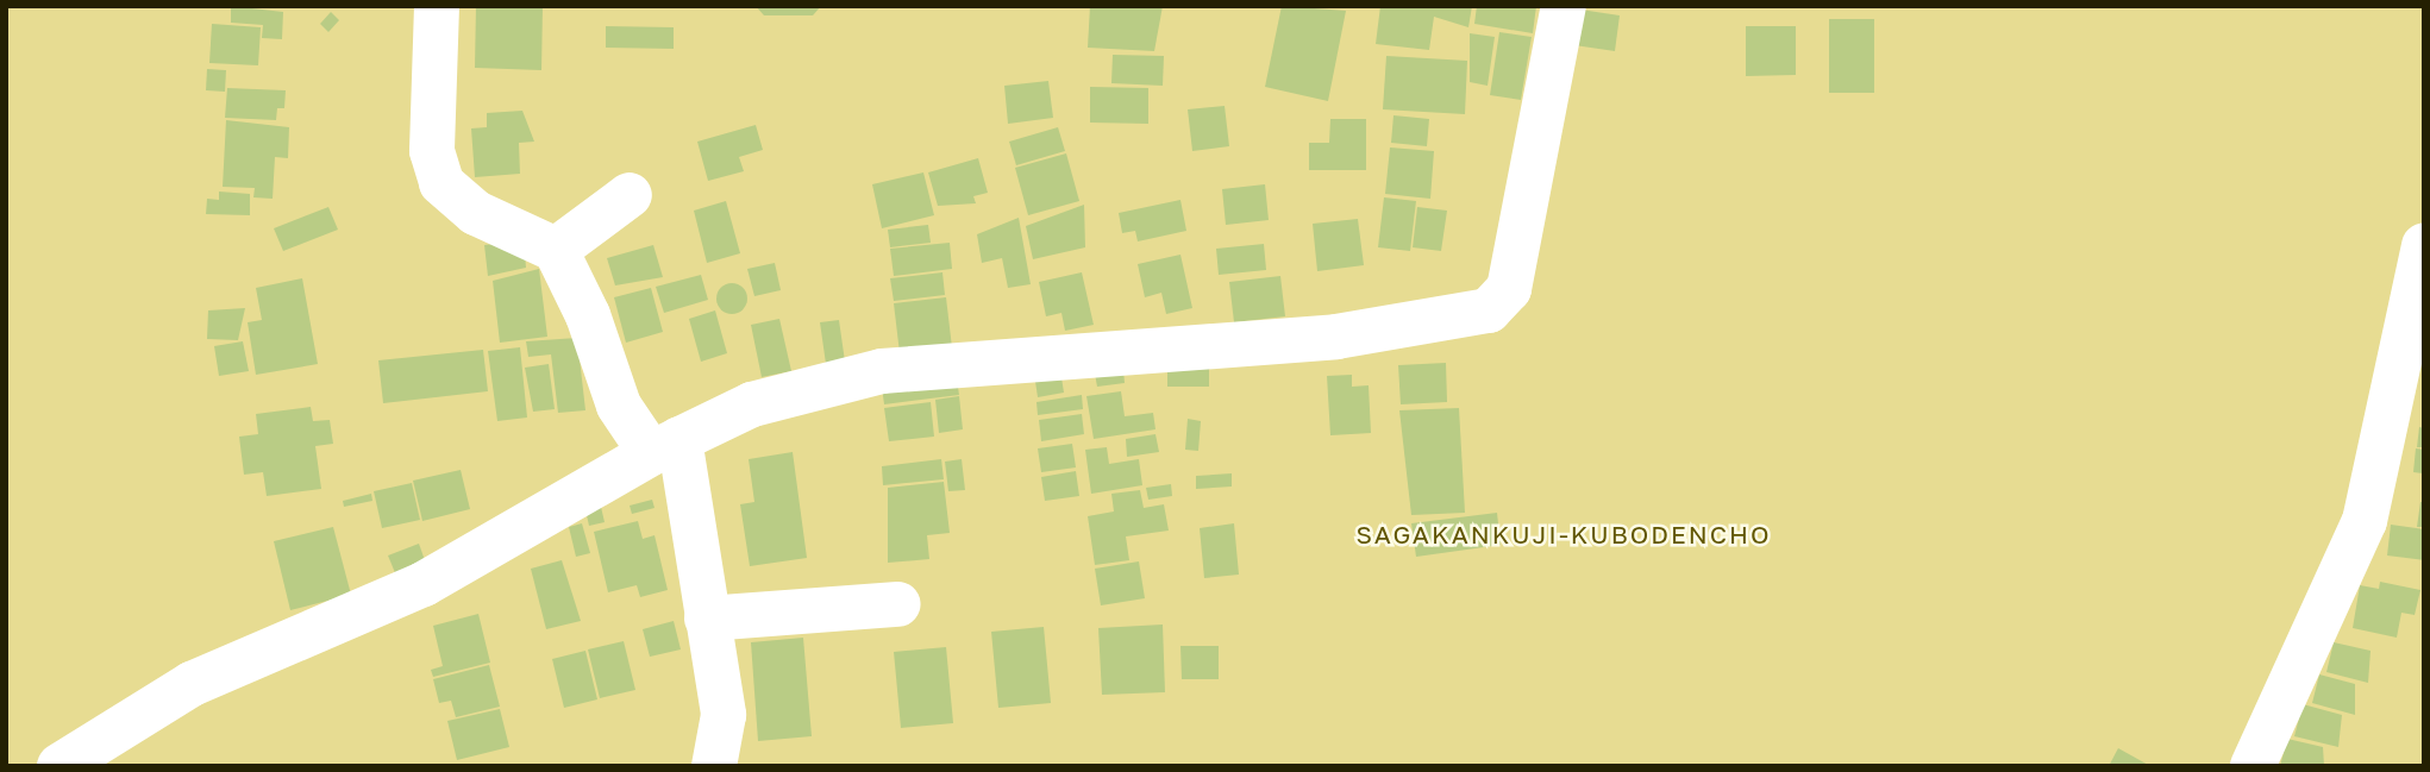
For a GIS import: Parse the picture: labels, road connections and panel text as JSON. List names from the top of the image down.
{
  "districts": ["SAGAKANKUJI-KUBODENCHO"]
}
